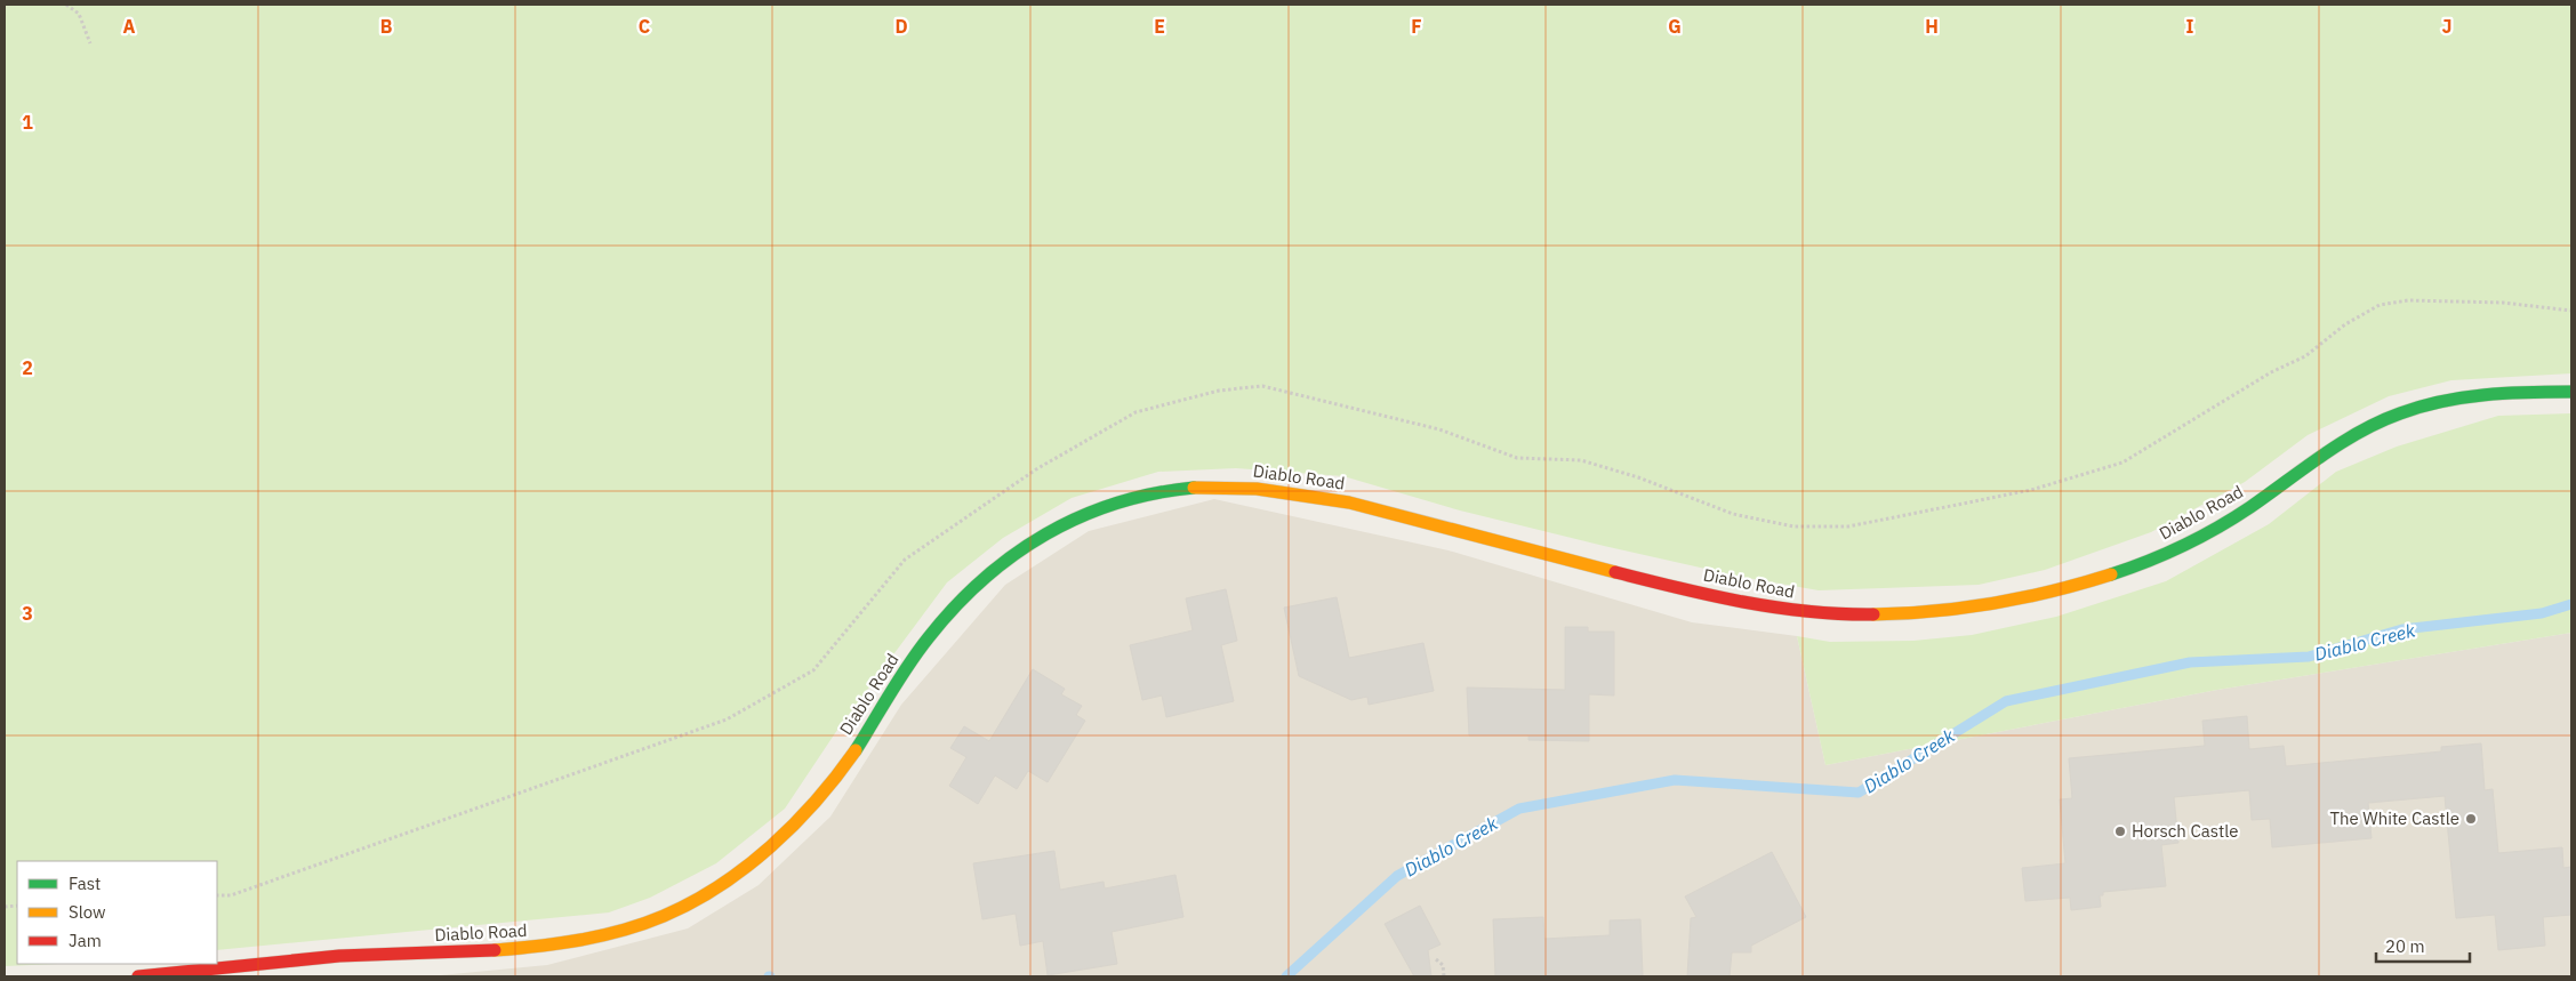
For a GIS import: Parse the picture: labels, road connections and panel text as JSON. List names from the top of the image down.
{
  "streets": {
    "street": ["Diablo Road"]
  },
  "water": ["Diablo Creek"],
  "places": ["The White Castle", "Horsch Castle"],
  "legend": ["Fast", "Slow", "Jam"],
  "scale_bar": "20 m",
  "grid": {
    "columns": [
      "A",
      "B",
      "C",
      "D",
      "E",
      "F",
      "G",
      "H",
      "I",
      "J"
    ],
    "rows": ["1", "2", "3"]
  }
}
